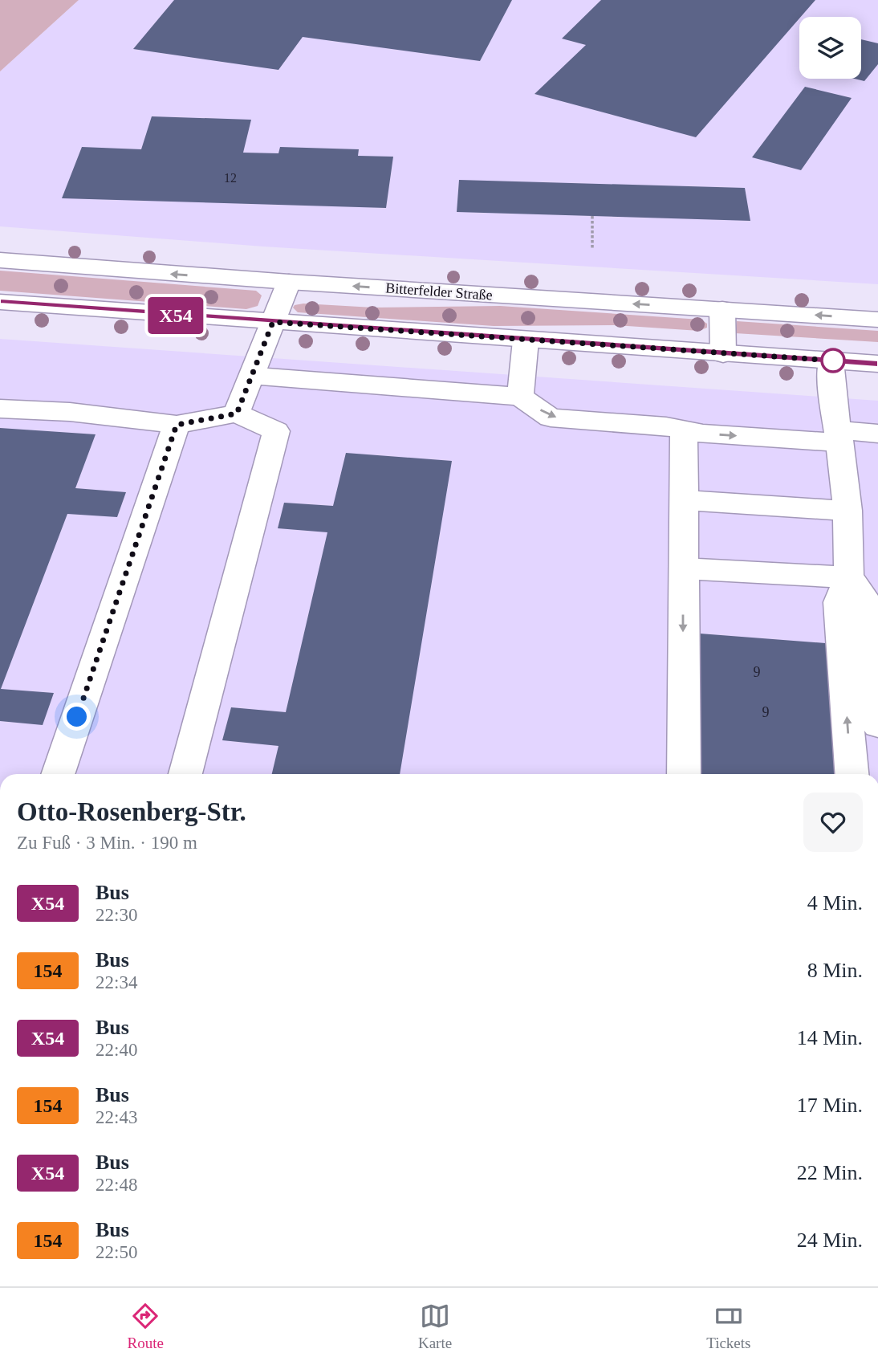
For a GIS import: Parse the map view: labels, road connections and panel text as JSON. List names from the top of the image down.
{
  "streets": {
    "main road": ["Bitterfelder Straße"]
  },
  "lines": ["bus line X54"],
  "house_numbers": ["12", "9", "9"],
  "page": {
    "on_map": "X54",
    "heading": ["Otto-Rosenberg-Str.", "Zu Fuß · 3 Min. · 190 m"],
    "list": [
      {
        "mark": "X54",
        "name": "Bus",
        "note": "22:30",
        "value": "4 Min."
      },
      {
        "mark": "154",
        "name": "Bus",
        "note": "22:34",
        "value": "8 Min."
      },
      {
        "mark": "X54",
        "name": "Bus",
        "note": "22:40",
        "value": "14 Min."
      },
      {
        "mark": "154",
        "name": "Bus",
        "note": "22:43",
        "value": "17 Min."
      },
      {
        "mark": "X54",
        "name": "Bus",
        "note": "22:48",
        "value": "22 Min."
      },
      {
        "mark": "154",
        "name": "Bus",
        "note": "22:50",
        "value": "24 Min."
      }
    ],
    "tabs": ["Route", "Karte", "Tickets"]
  }
}
